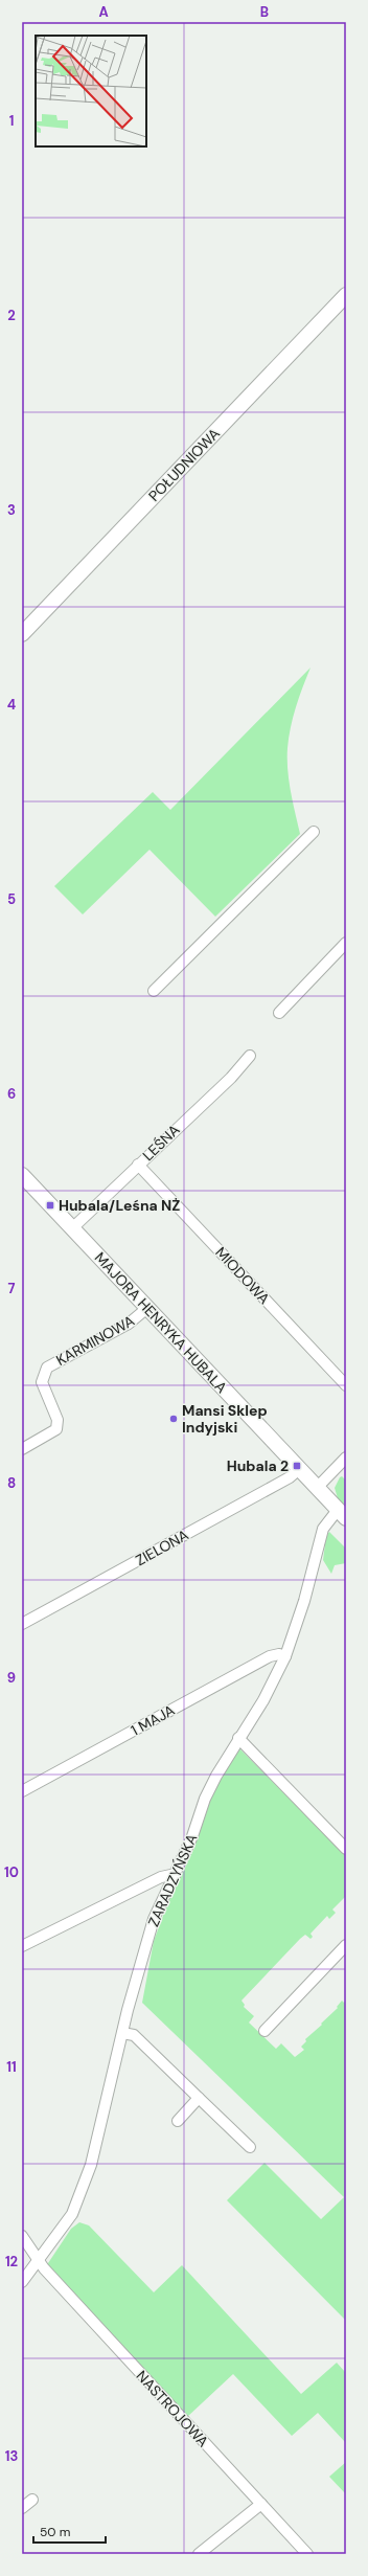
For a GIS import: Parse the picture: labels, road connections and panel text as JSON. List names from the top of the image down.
{
  "streets": {
    "street": [
      "POŁUDNIOWA",
      "LEŚNA",
      "MIODOWA",
      "MAJORA HENRYKA HUBALA",
      "KARMINOWA",
      "ZIELONA",
      "1 MAJA",
      "ZARADZYŃSKA",
      "NASTROJOWA"
    ]
  },
  "crossings": [
    ["LEŚNA", "MIODOWA"],
    ["LEŚNA", "MAJORA HENRYKA HUBALA"],
    ["MAJORA HENRYKA HUBALA", "KARMINOWA"],
    ["MAJORA HENRYKA HUBALA", "ZIELONA"],
    ["MAJORA HENRYKA HUBALA", "ZARADZYŃSKA"],
    ["1 MAJA", "ZARADZYŃSKA"],
    ["ZARADZYŃSKA", "NASTROJOWA"]
  ],
  "places": {
    "transit": ["Hubala/Leśna NŻ", "Hubala 2"],
    "other": ["Mansi Sklep Indyjski"]
  },
  "scale_bar": "50 m",
  "grid": {
    "columns": ["A", "B"],
    "rows": [
      "1",
      "2",
      "3",
      "4",
      "5",
      "6",
      "7",
      "8",
      "9",
      "10",
      "11",
      "12",
      "13"
    ]
  }
}
